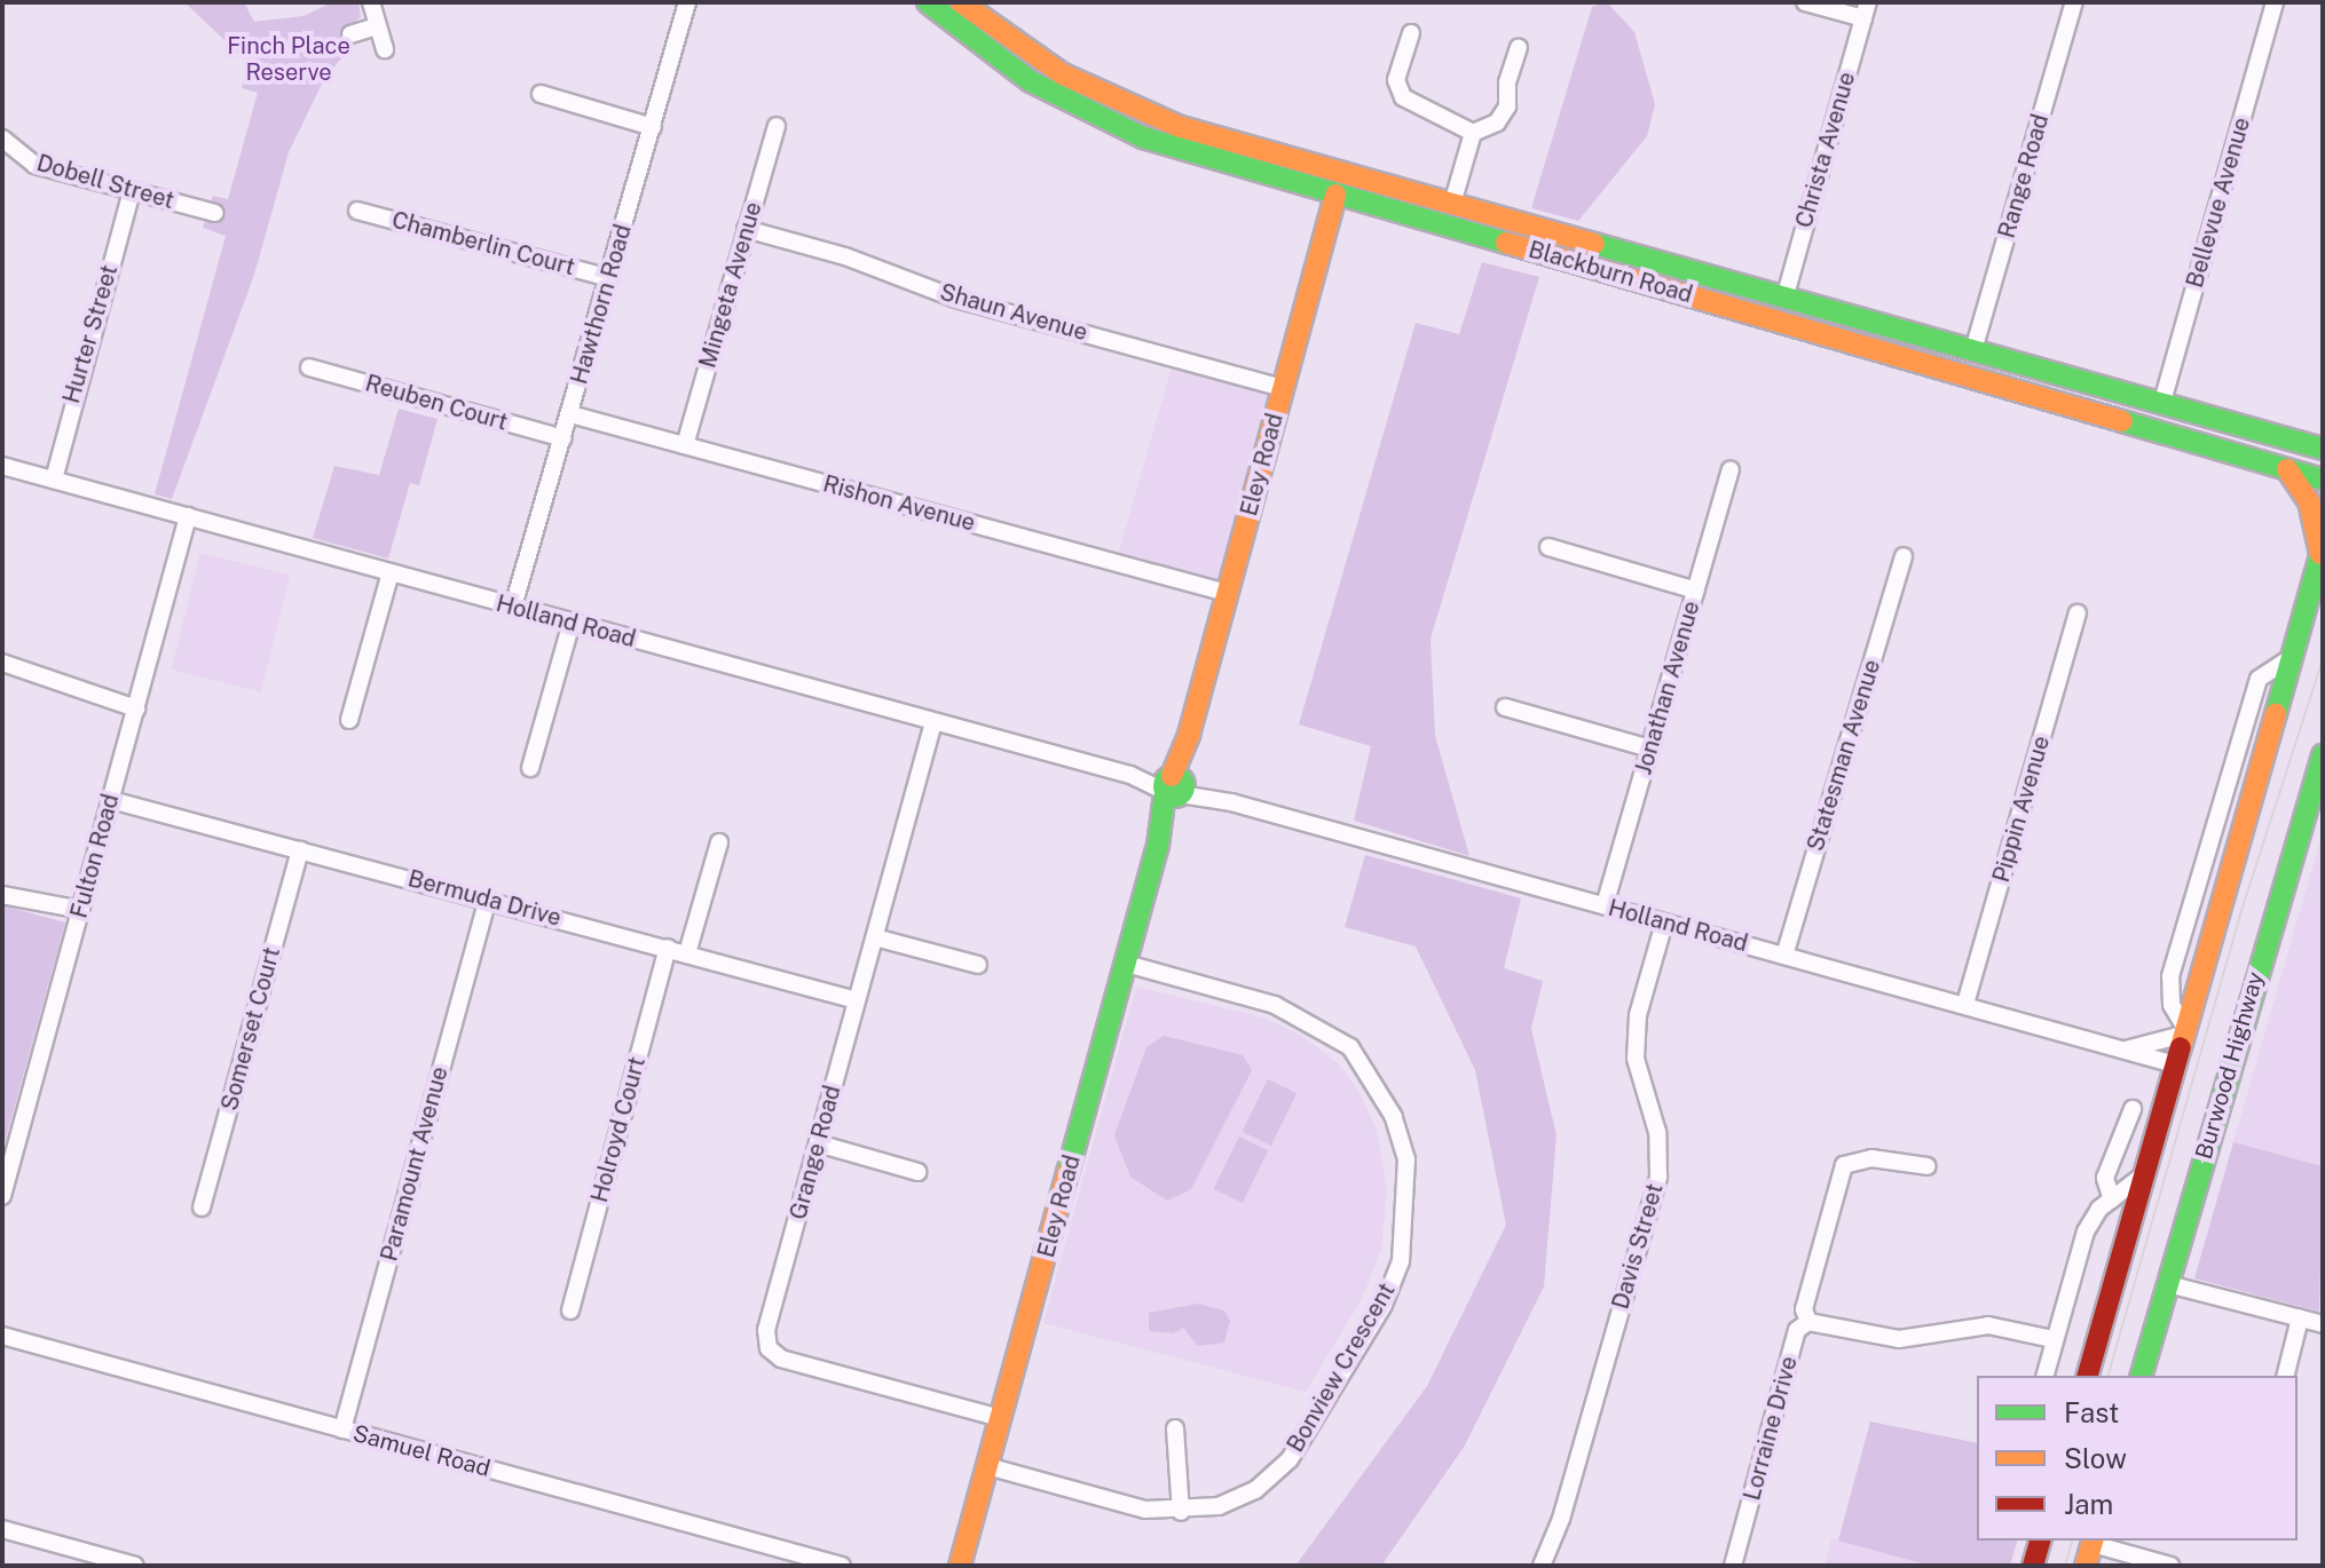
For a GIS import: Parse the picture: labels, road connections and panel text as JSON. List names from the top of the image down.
{
  "streets": {
    "main road": ["Blackburn Road", "Eley Road", "Burwood Highway"],
    "street": [
      "Christa Avenue",
      "Range Road",
      "Dobell Street",
      "Bellevue Avenue",
      "Chamberlin Court",
      "Mingeta Avenue",
      "Hawthorn Road",
      "Shaun Avenue",
      "Hurter Street",
      "Reuben Court",
      "Rishon Avenue",
      "Holland Road",
      "Jonathan Avenue",
      "Statesman Avenue",
      "Pippin Avenue",
      "Fulton Road",
      "Bermuda Drive",
      "Somerset Court",
      "Holroyd Court",
      "Grange Road",
      "Paramount Avenue",
      "Davis Street",
      "Bonview Crescent",
      "Lorraine Drive",
      "Samuel Road"
    ]
  },
  "crossings": [
    ["Christa Avenue", "Blackburn Road"],
    ["Range Road", "Blackburn Road"],
    ["Dobell Street", "Hurter Street"],
    ["Bellevue Avenue", "Blackburn Road"],
    ["Chamberlin Court", "Hawthorn Road"],
    ["Blackburn Road", "Eley Road"],
    ["Mingeta Avenue", "Shaun Avenue"],
    ["Mingeta Avenue", "Rishon Avenue"],
    ["Hawthorn Road", "Reuben Court"],
    ["Hawthorn Road", "Rishon Avenue"],
    ["Hawthorn Road", "Holland Road"],
    ["Shaun Avenue", "Eley Road"],
    ["Hurter Street", "Holland Road"],
    ["Eley Road", "Rishon Avenue"],
    ["Eley Road", "Holland Road"],
    ["Eley Road", "Grange Road"],
    ["Eley Road", "Bonview Crescent"],
    ["Holland Road", "Jonathan Avenue"],
    ["Holland Road", "Statesman Avenue"],
    ["Holland Road", "Pippin Avenue"],
    ["Holland Road", "Fulton Road"],
    ["Holland Road", "Grange Road"],
    ["Holland Road", "Davis Street"],
    ["Fulton Road", "Bermuda Drive"],
    ["Bermuda Drive", "Somerset Court"],
    ["Bermuda Drive", "Holroyd Court"],
    ["Bermuda Drive", "Grange Road"],
    ["Bermuda Drive", "Paramount Avenue"],
    ["Paramount Avenue", "Samuel Road"]
  ],
  "parks": ["Finch Place Reserve"],
  "legend": ["Fast", "Slow", "Jam"]
}
